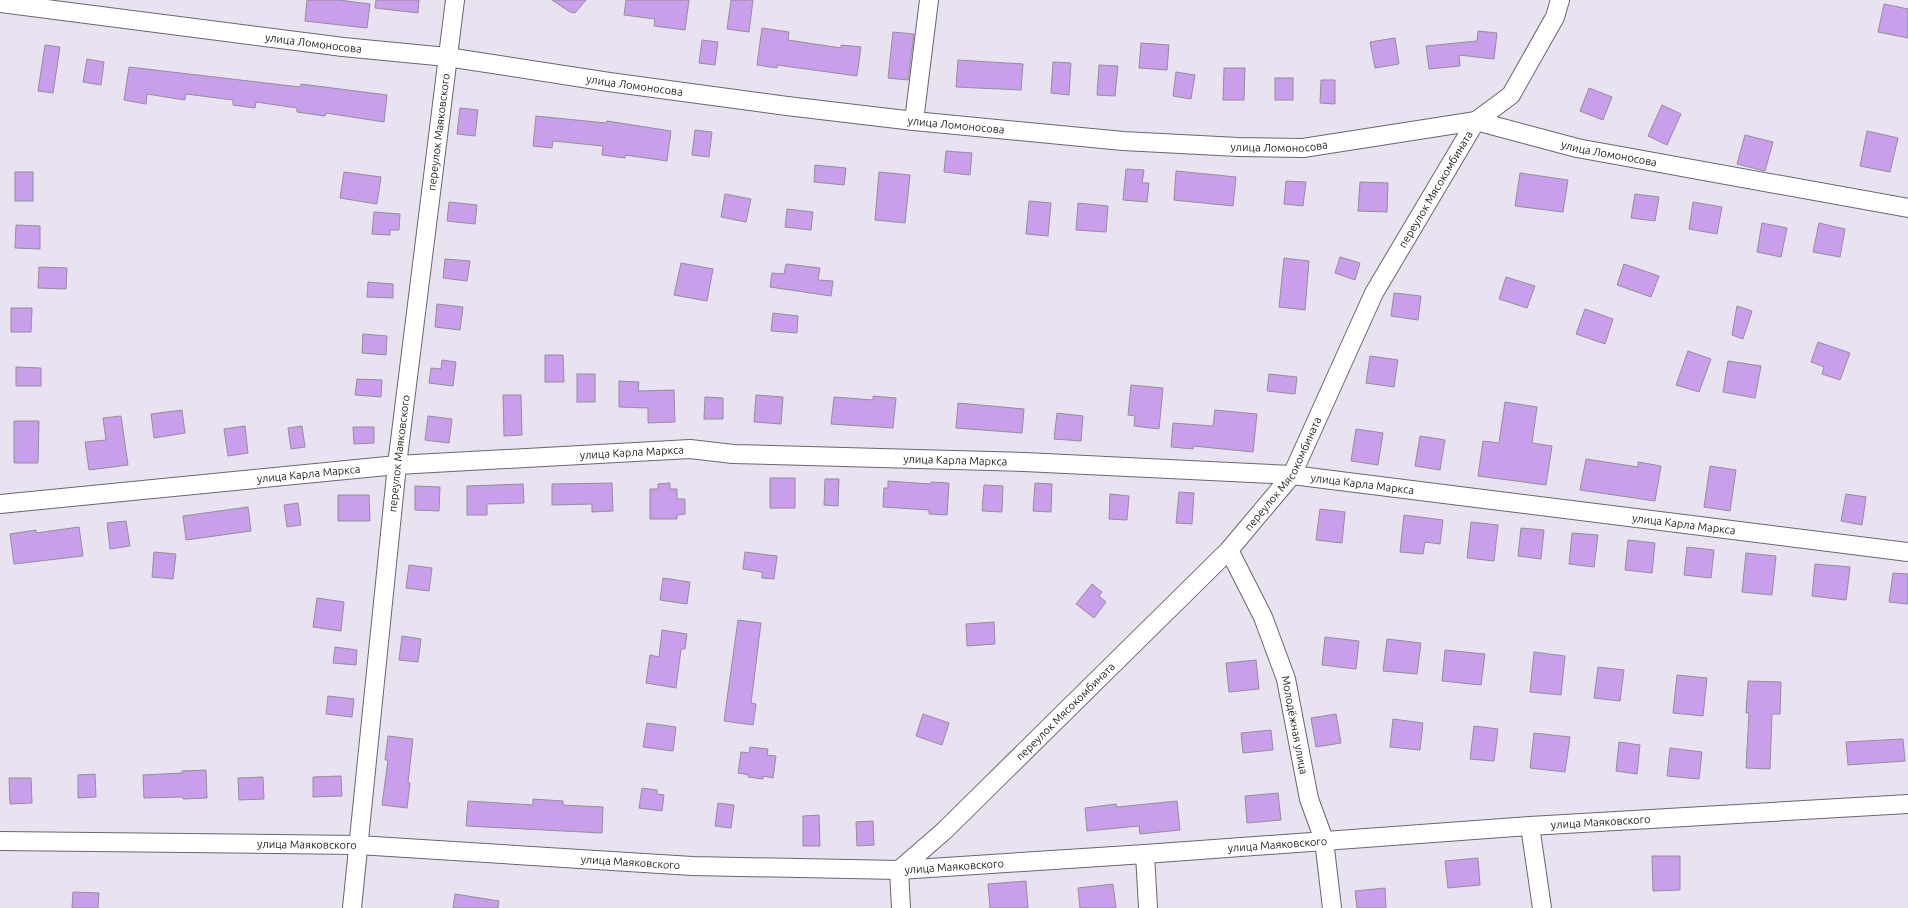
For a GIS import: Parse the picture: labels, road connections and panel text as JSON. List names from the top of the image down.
{
  "streets": {
    "street": [
      "улица Ломоносова",
      "переулок Маяковского",
      "переулок Мясокомбината",
      "улица Карла Маркса",
      "Молодёжная улица",
      "улица Маяковского"
    ]
  },
  "crossings": [
    ["улица Ломоносова", "переулок Маяковского"],
    ["улица Ломоносова", "переулок Мясокомбината"],
    ["переулок Маяковского", "улица Карла Маркса"],
    ["переулок Маяковского", "улица Маяковского"],
    ["переулок Мясокомбината", "улица Карла Маркса"],
    ["переулок Мясокомбината", "Молодёжная улица"],
    ["переулок Мясокомбината", "улица Маяковского"],
    ["Молодёжная улица", "улица Маяковского"]
  ]
}
